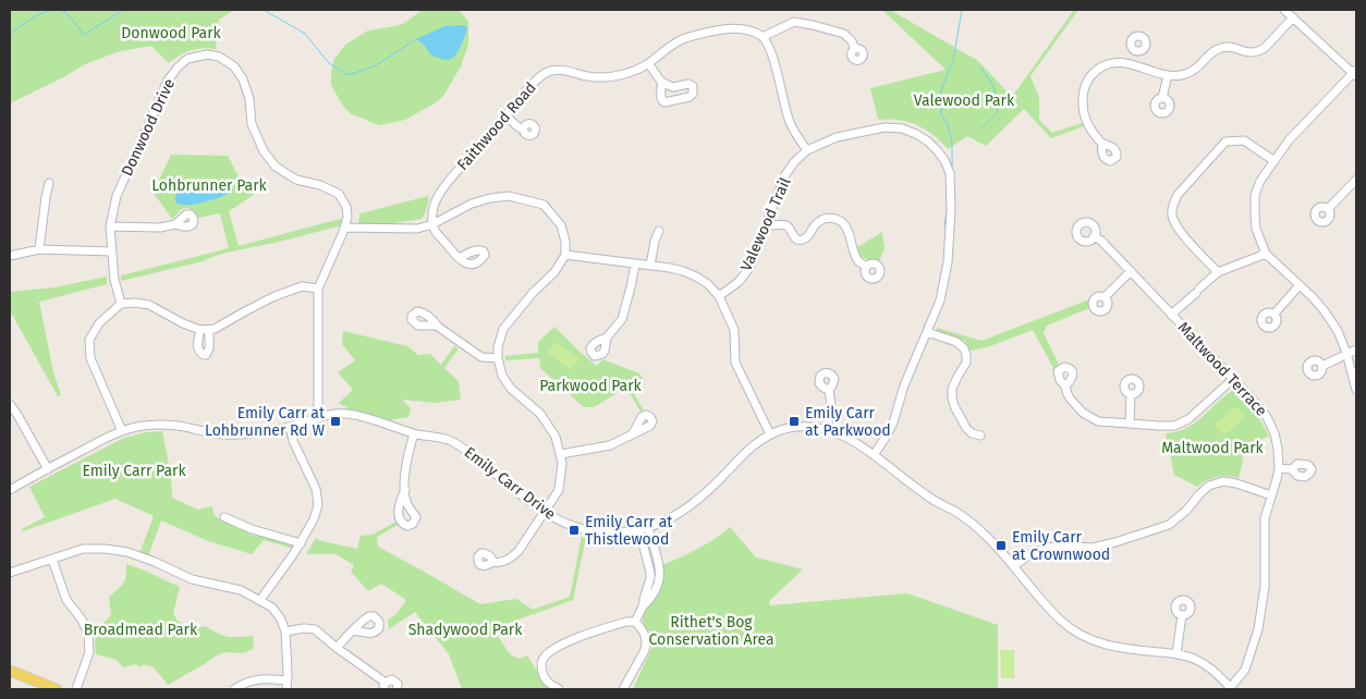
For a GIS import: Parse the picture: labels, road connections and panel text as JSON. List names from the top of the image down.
{
  "streets": {
    "street": [
      "Faithwood Road",
      "Donwood Drive",
      "Valewood Trail",
      "Maltwood Terrace",
      "Emily Carr Drive"
    ]
  },
  "crossings": [
    ["Valewood Trail", "Emily Carr Drive"],
    ["Maltwood Terrace", "Emily Carr Drive"]
  ],
  "parks": [
    "Donwood Park",
    "Valewood Park",
    "Lohbrunner Park",
    "Parkwood Park",
    "Maltwood Park",
    "Emily Carr Park",
    "Rithet's Bog Conservation Area",
    "Broadmead Park",
    "Shadywood Park"
  ],
  "places": {
    "transit": [
      "Emily Carr at Lohbrunner Rd W",
      "Emily Carr at Parkwood",
      "Emily Carr at Thistlewood",
      "Emily Carr at Crownwood"
    ]
  }
}
